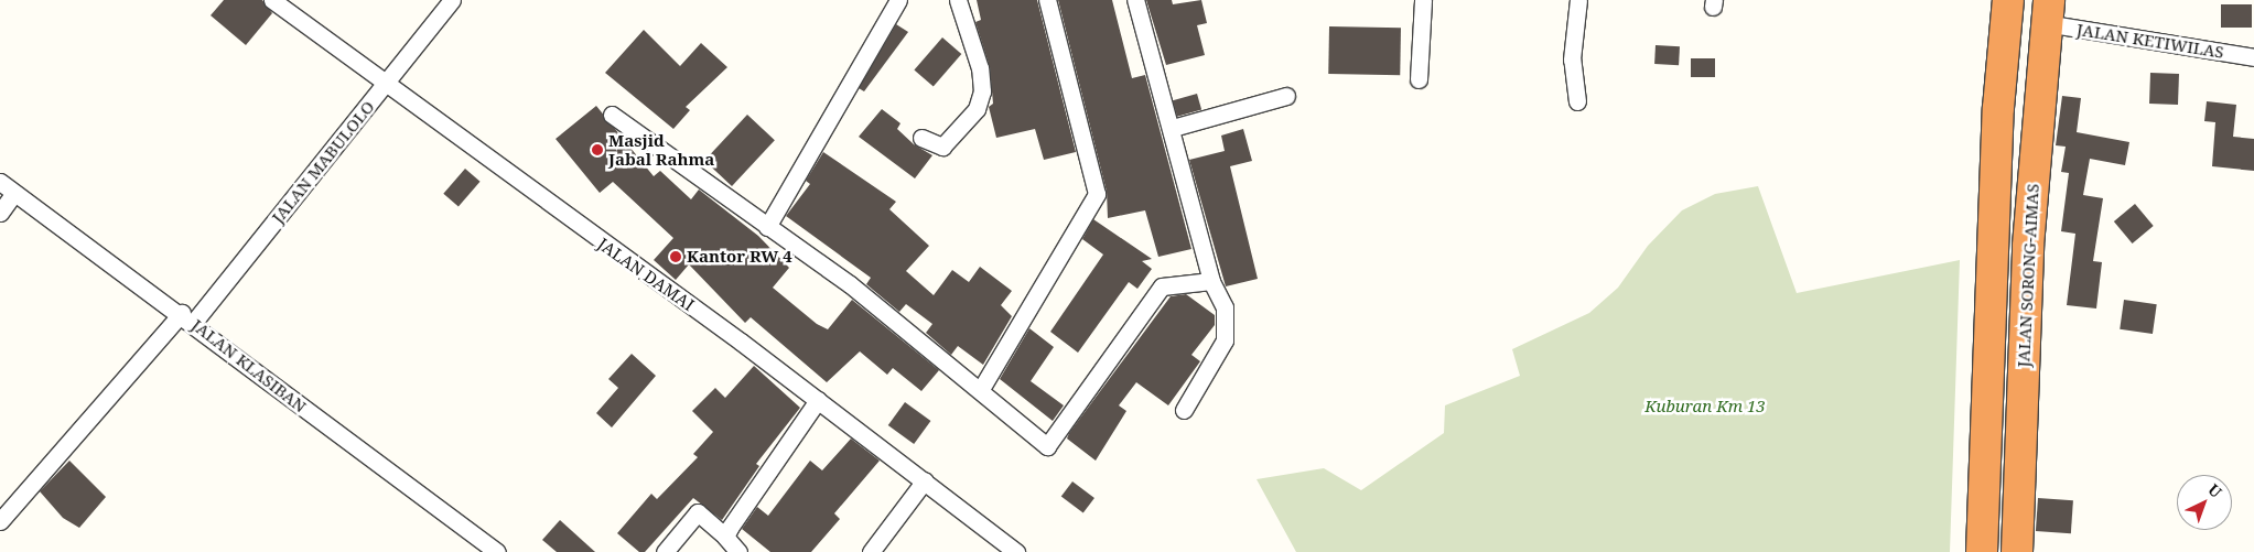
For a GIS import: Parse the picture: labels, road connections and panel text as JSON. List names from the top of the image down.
{
  "streets": {
    "highway": ["JALAN SORONG-AIMAS"],
    "street": [
      "JALAN KETIWILAS",
      "JALAN MABULOLO",
      "JALAN DAMAI",
      "JALAN KLASIBAN"
    ]
  },
  "crossings": [
    ["JALAN KETIWILAS", "JALAN SORONG-AIMAS"],
    ["JALAN MABULOLO", "JALAN DAMAI"],
    ["JALAN MABULOLO", "JALAN KLASIBAN"]
  ],
  "parks": ["Kuburan Km 13"],
  "places": ["Masjid Jabal Rahma", "Kantor RW 4"],
  "north": "top right"
}
